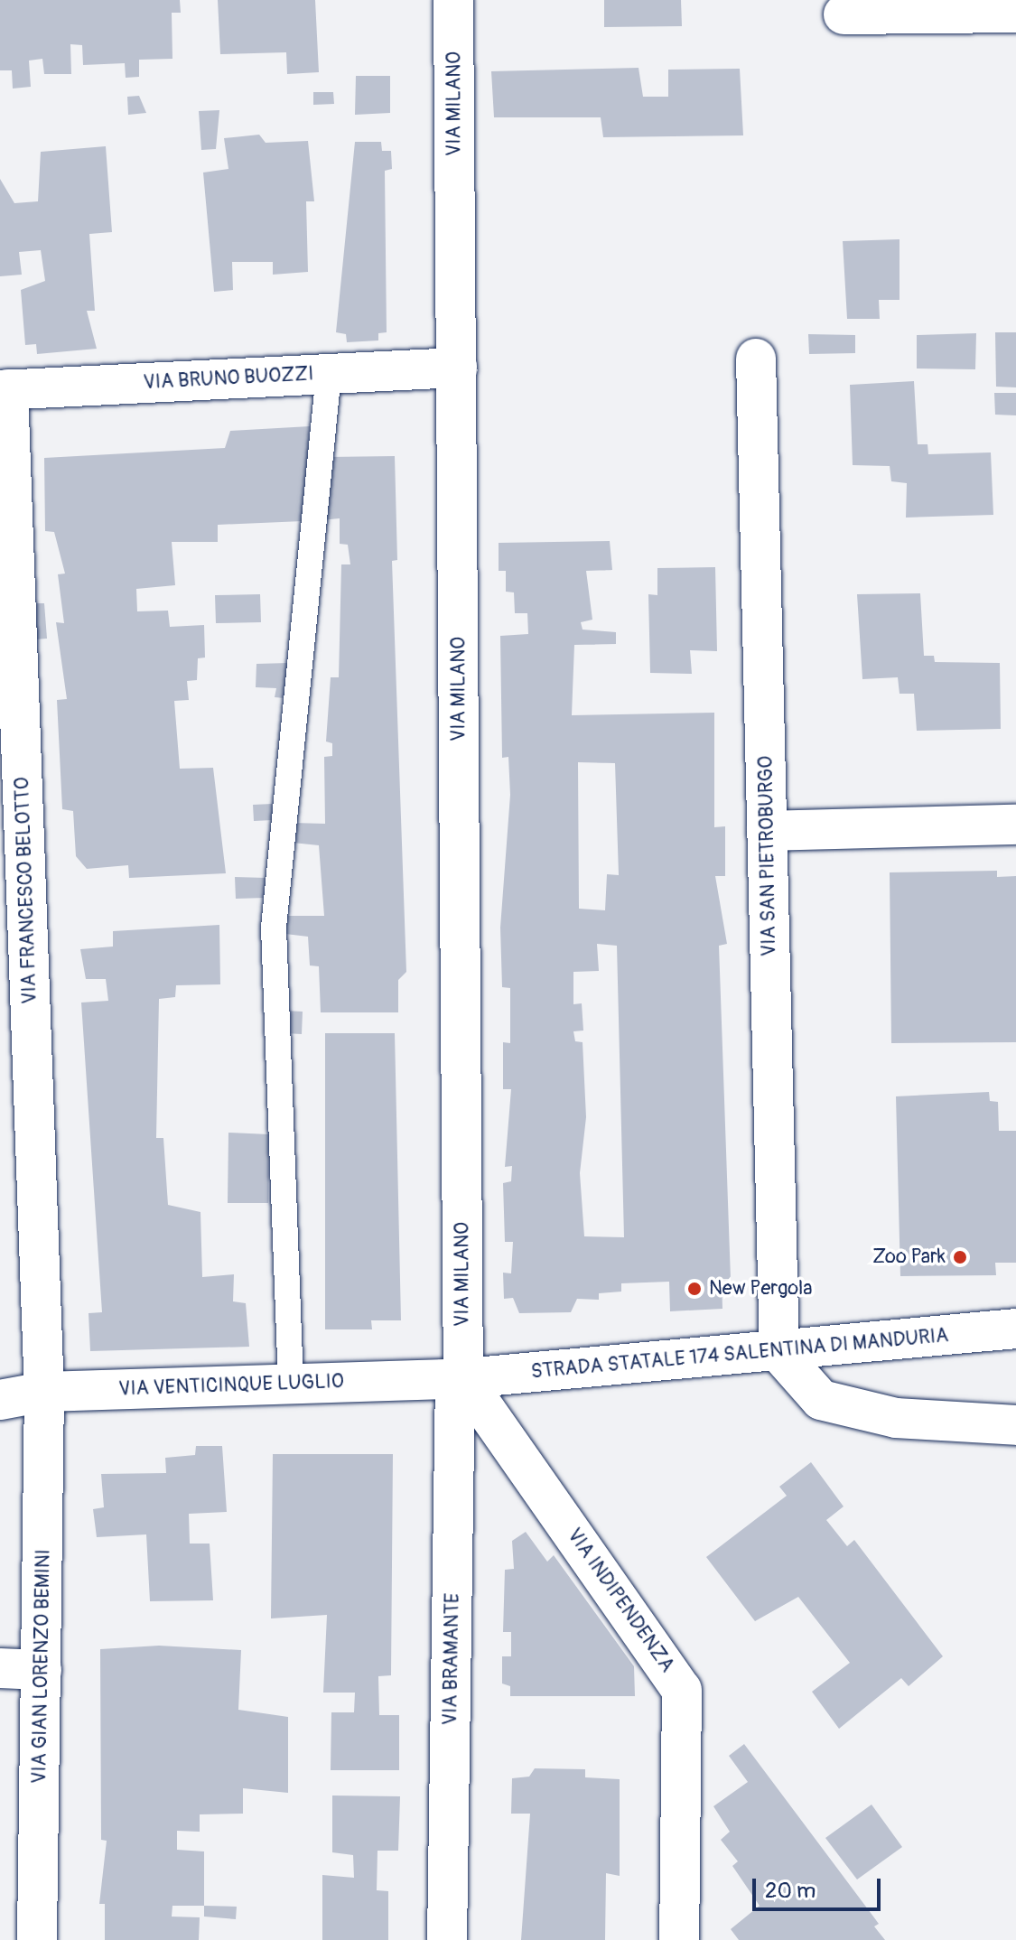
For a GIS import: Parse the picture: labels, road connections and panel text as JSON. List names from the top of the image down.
{
  "streets": {
    "street": [
      "VIA MILANO",
      "VIA BRUNO BUOZZI",
      "VIA SAN PIETROBURGO",
      "VIA FRANCESCO BELOTTO",
      "STRADA STATALE 174 SALENTINA DI MANDURIA",
      "VIA VENTICINQUE LUGLIO",
      "VIA INDIPENDENZA",
      "VIA BRAMANTE",
      "VIA GIAN LORENZO BEMINI"
    ]
  },
  "crossings": [
    ["VIA MILANO", "VIA BRUNO BUOZZI"],
    ["VIA MILANO", "STRADA STATALE 174 SALENTINA DI MANDURIA"],
    ["VIA MILANO", "VIA VENTICINQUE LUGLIO"],
    ["VIA MILANO", "VIA INDIPENDENZA"],
    ["VIA MILANO", "VIA BRAMANTE"],
    ["VIA BRUNO BUOZZI", "VIA FRANCESCO BELOTTO"],
    ["VIA SAN PIETROBURGO", "STRADA STATALE 174 SALENTINA DI MANDURIA"],
    ["VIA FRANCESCO BELOTTO", "VIA VENTICINQUE LUGLIO"],
    ["VIA FRANCESCO BELOTTO", "VIA GIAN LORENZO BEMINI"],
    ["STRADA STATALE 174 SALENTINA DI MANDURIA", "VIA VENTICINQUE LUGLIO"],
    ["STRADA STATALE 174 SALENTINA DI MANDURIA", "VIA INDIPENDENZA"],
    ["STRADA STATALE 174 SALENTINA DI MANDURIA", "VIA BRAMANTE"],
    ["VIA VENTICINQUE LUGLIO", "VIA INDIPENDENZA"],
    ["VIA VENTICINQUE LUGLIO", "VIA BRAMANTE"],
    ["VIA VENTICINQUE LUGLIO", "VIA GIAN LORENZO BEMINI"],
    ["VIA INDIPENDENZA", "VIA BRAMANTE"]
  ],
  "places": ["Zoo Park", "New Pergola"],
  "scale_bar": "20 m"
}
